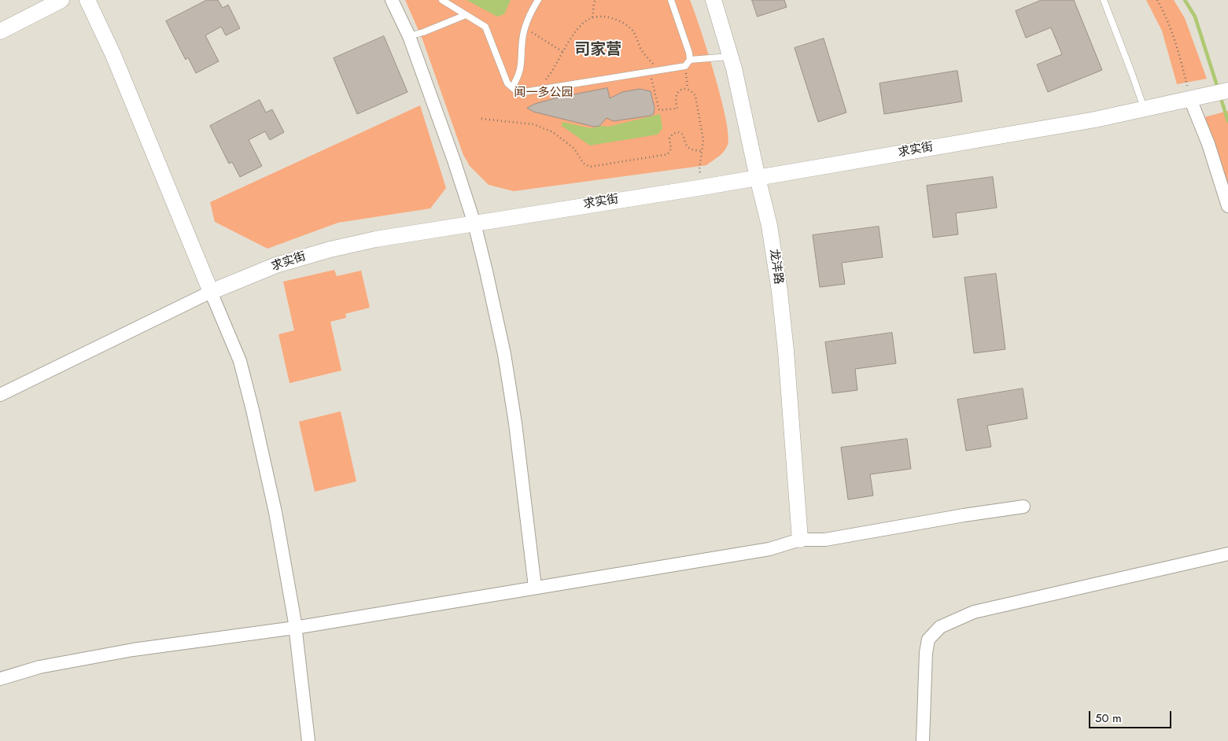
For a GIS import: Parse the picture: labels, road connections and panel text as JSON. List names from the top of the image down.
{
  "streets": {
    "street": ["求实街", "龙沣路"]
  },
  "crossings": [
    ["求实街", "龙沣路"]
  ],
  "districts": ["司家营"],
  "parks": ["闻一多公园"],
  "scale_bar": "50 m"
}
